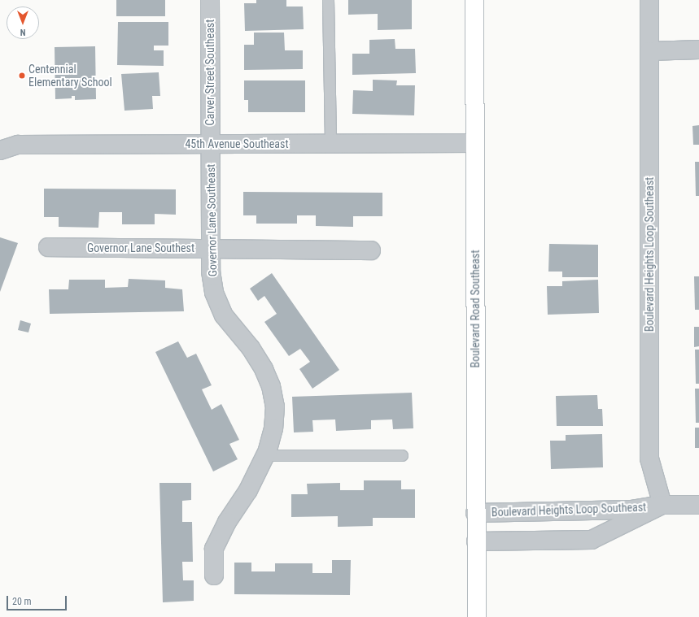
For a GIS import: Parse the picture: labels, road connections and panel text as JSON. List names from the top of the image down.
{
  "streets": {
    "street": [
      "Carver Street Southeast",
      "45th Avenue Southeast",
      "Governor Lane Southeast",
      "Governor Lane Southest",
      "Boulevard Heights Loop Southeast",
      "Boulevard Road Southeast"
    ]
  },
  "crossings": [
    ["Carver Street Southeast", "45th Avenue Southeast"],
    ["Carver Street Southeast", "Governor Lane Southeast"],
    ["45th Avenue Southeast", "Governor Lane Southeast"],
    ["45th Avenue Southeast", "Boulevard Road Southeast"],
    ["Governor Lane Southeast", "Governor Lane Southest"],
    ["Boulevard Heights Loop Southeast", "Boulevard Road Southeast"]
  ],
  "places": ["Centennial Elementary School"],
  "scale_bar": "20 m",
  "north": "bottom"
}
